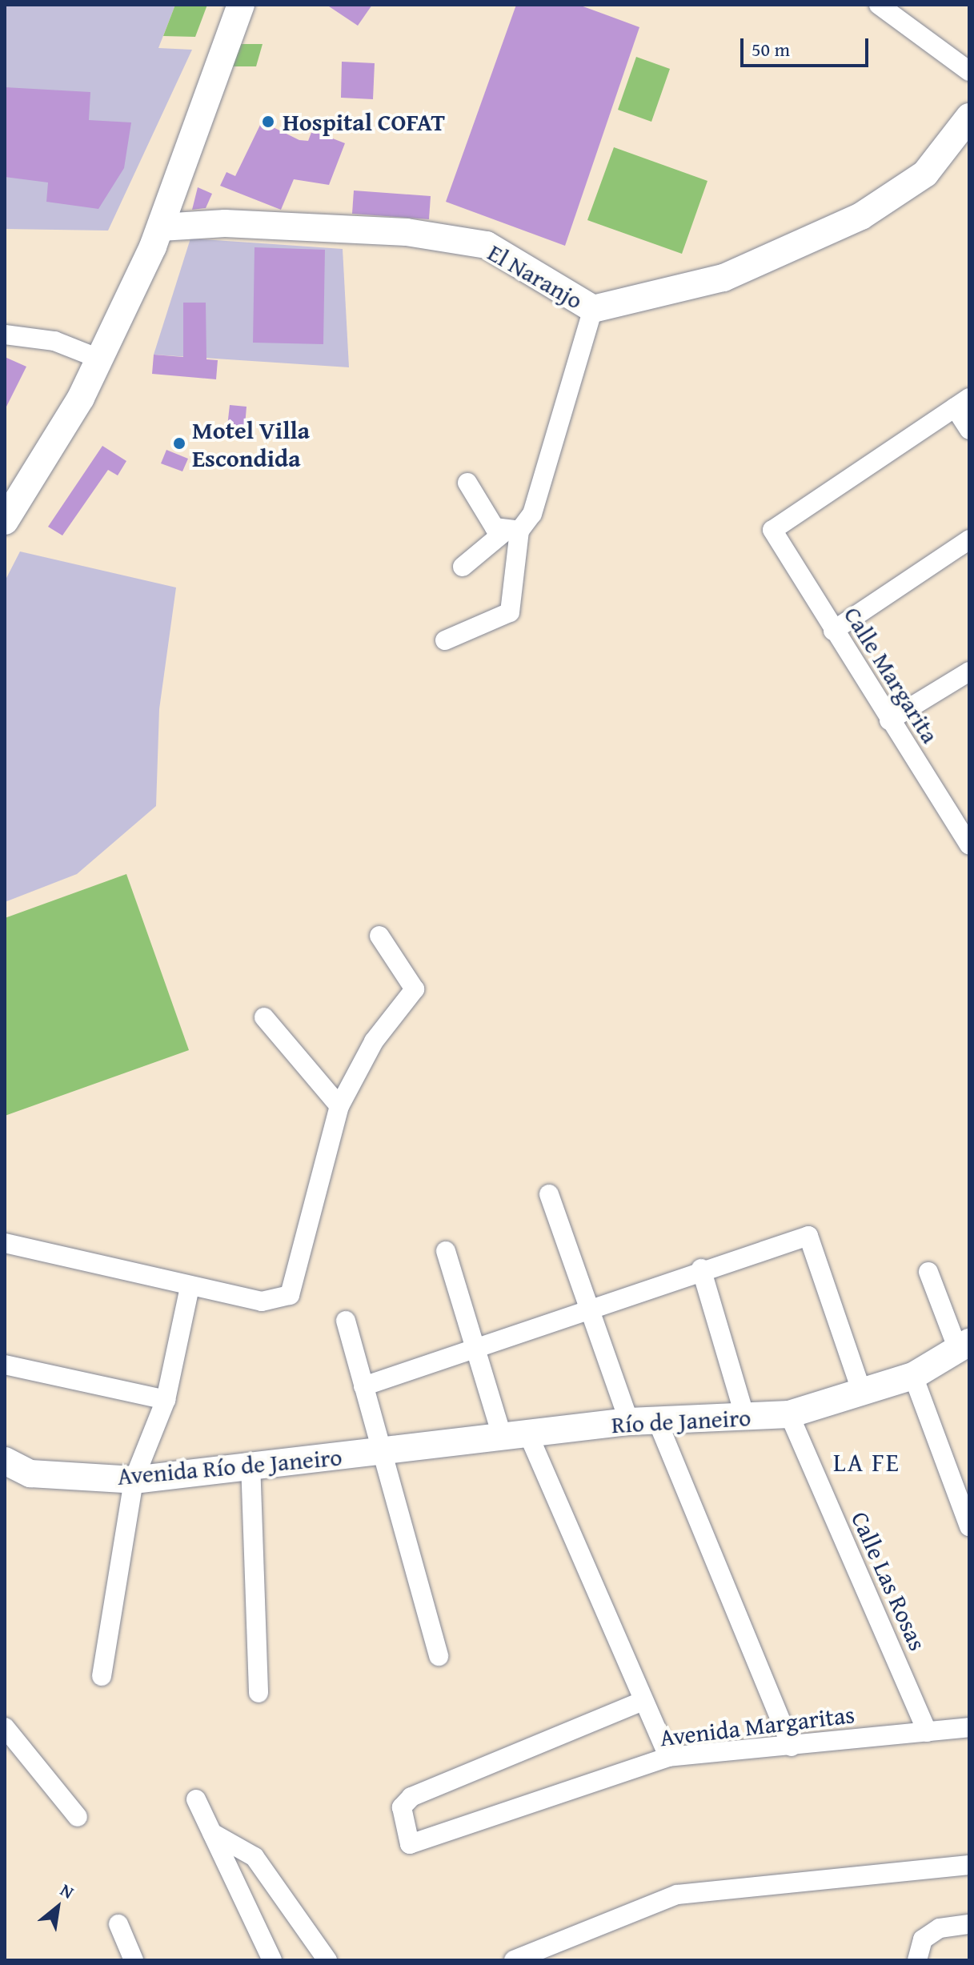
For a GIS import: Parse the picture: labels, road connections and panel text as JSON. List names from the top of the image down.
{
  "streets": {
    "street": [
      "El Naranjo",
      "Calle Margarita",
      "Río de Janeiro",
      "Avenida Río de Janeiro",
      "Calle Las Rosas",
      "Avenida Margaritas"
    ]
  },
  "crossings": [
    ["Río de Janeiro", "Avenida Río de Janeiro"],
    ["Río de Janeiro", "Calle Las Rosas"],
    ["Calle Las Rosas", "Avenida Margaritas"]
  ],
  "districts": ["LA FE"],
  "places": ["Hospital COFAT", "Motel Villa Escondida"],
  "scale_bar": "50 m",
  "north": "top right"
}
